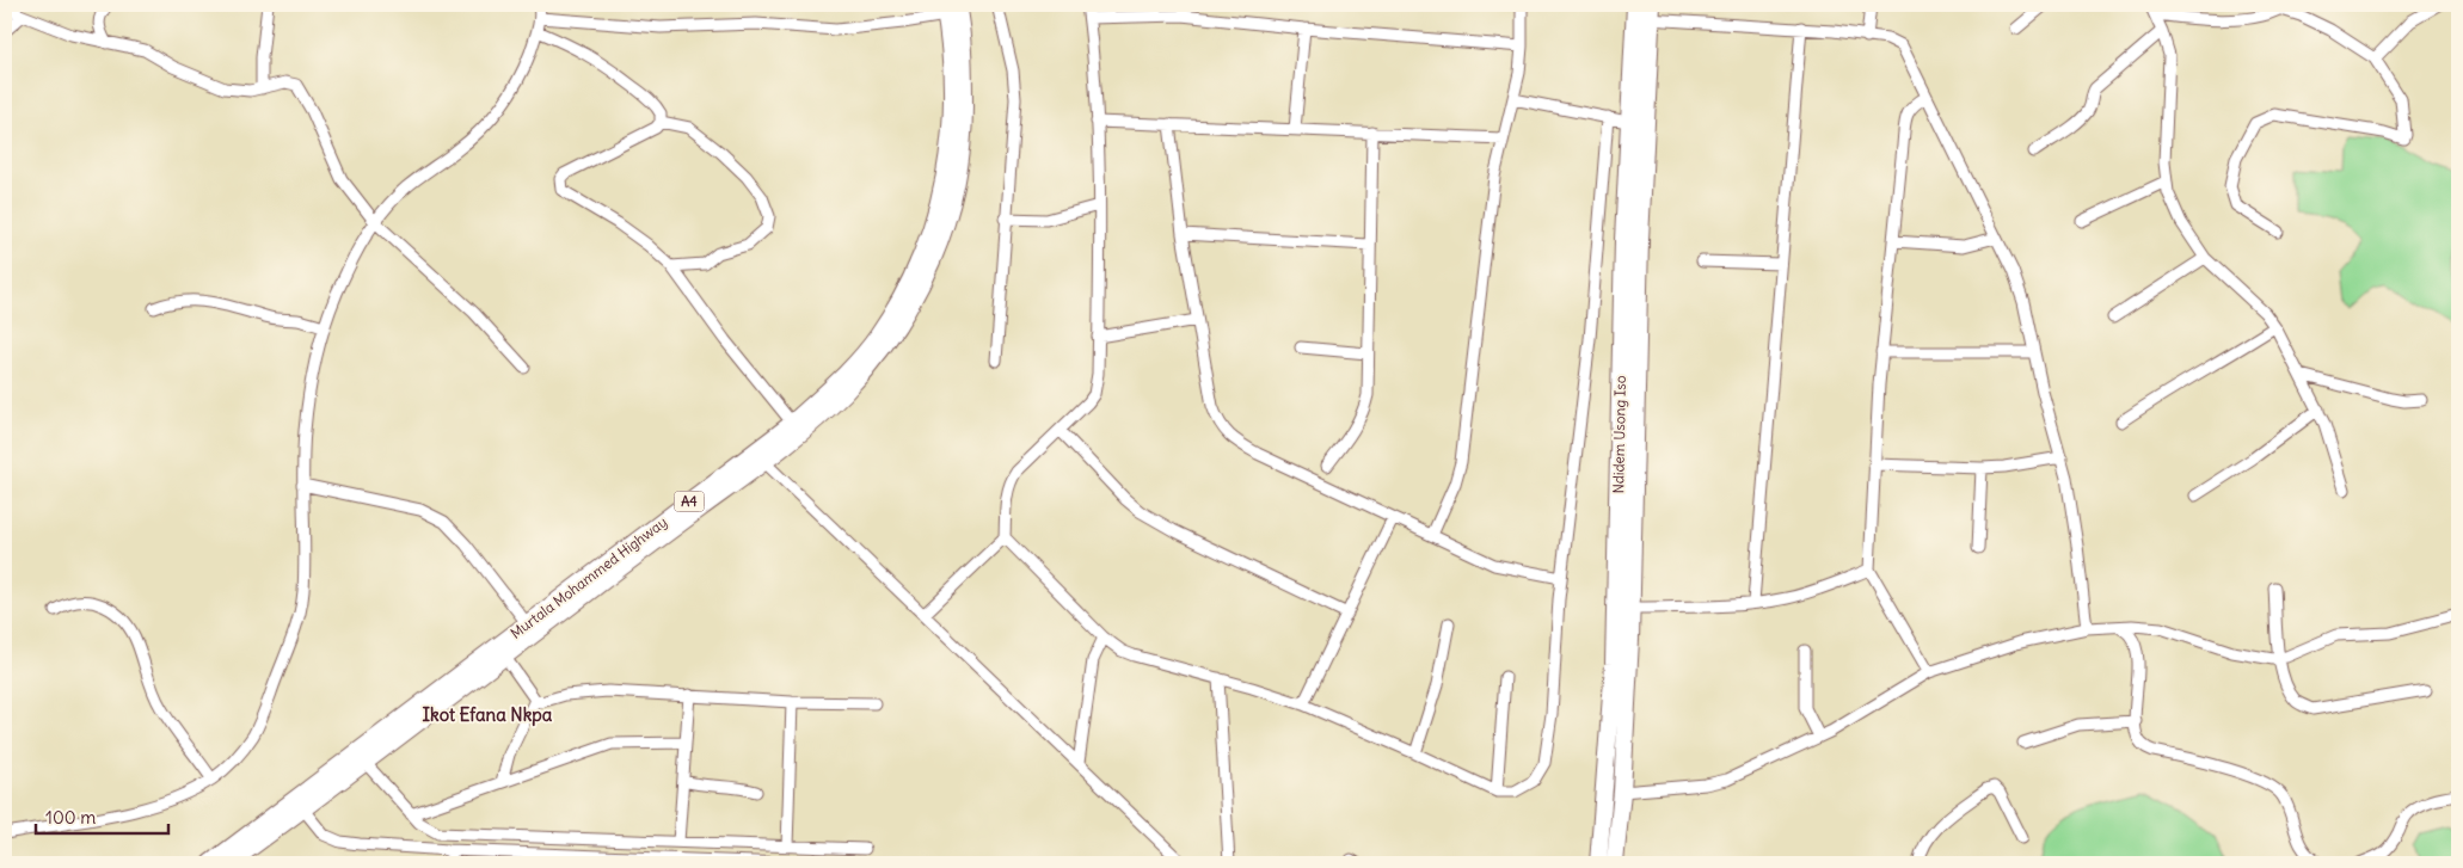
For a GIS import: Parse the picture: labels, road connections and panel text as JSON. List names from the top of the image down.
{
  "streets": {
    "highway": ["Ndidem Usong Iso", "A4", "Murtala Mohammed Highway"]
  },
  "districts": ["Ikot Efana Nkpa"],
  "scale_bar": "100 m"
}
